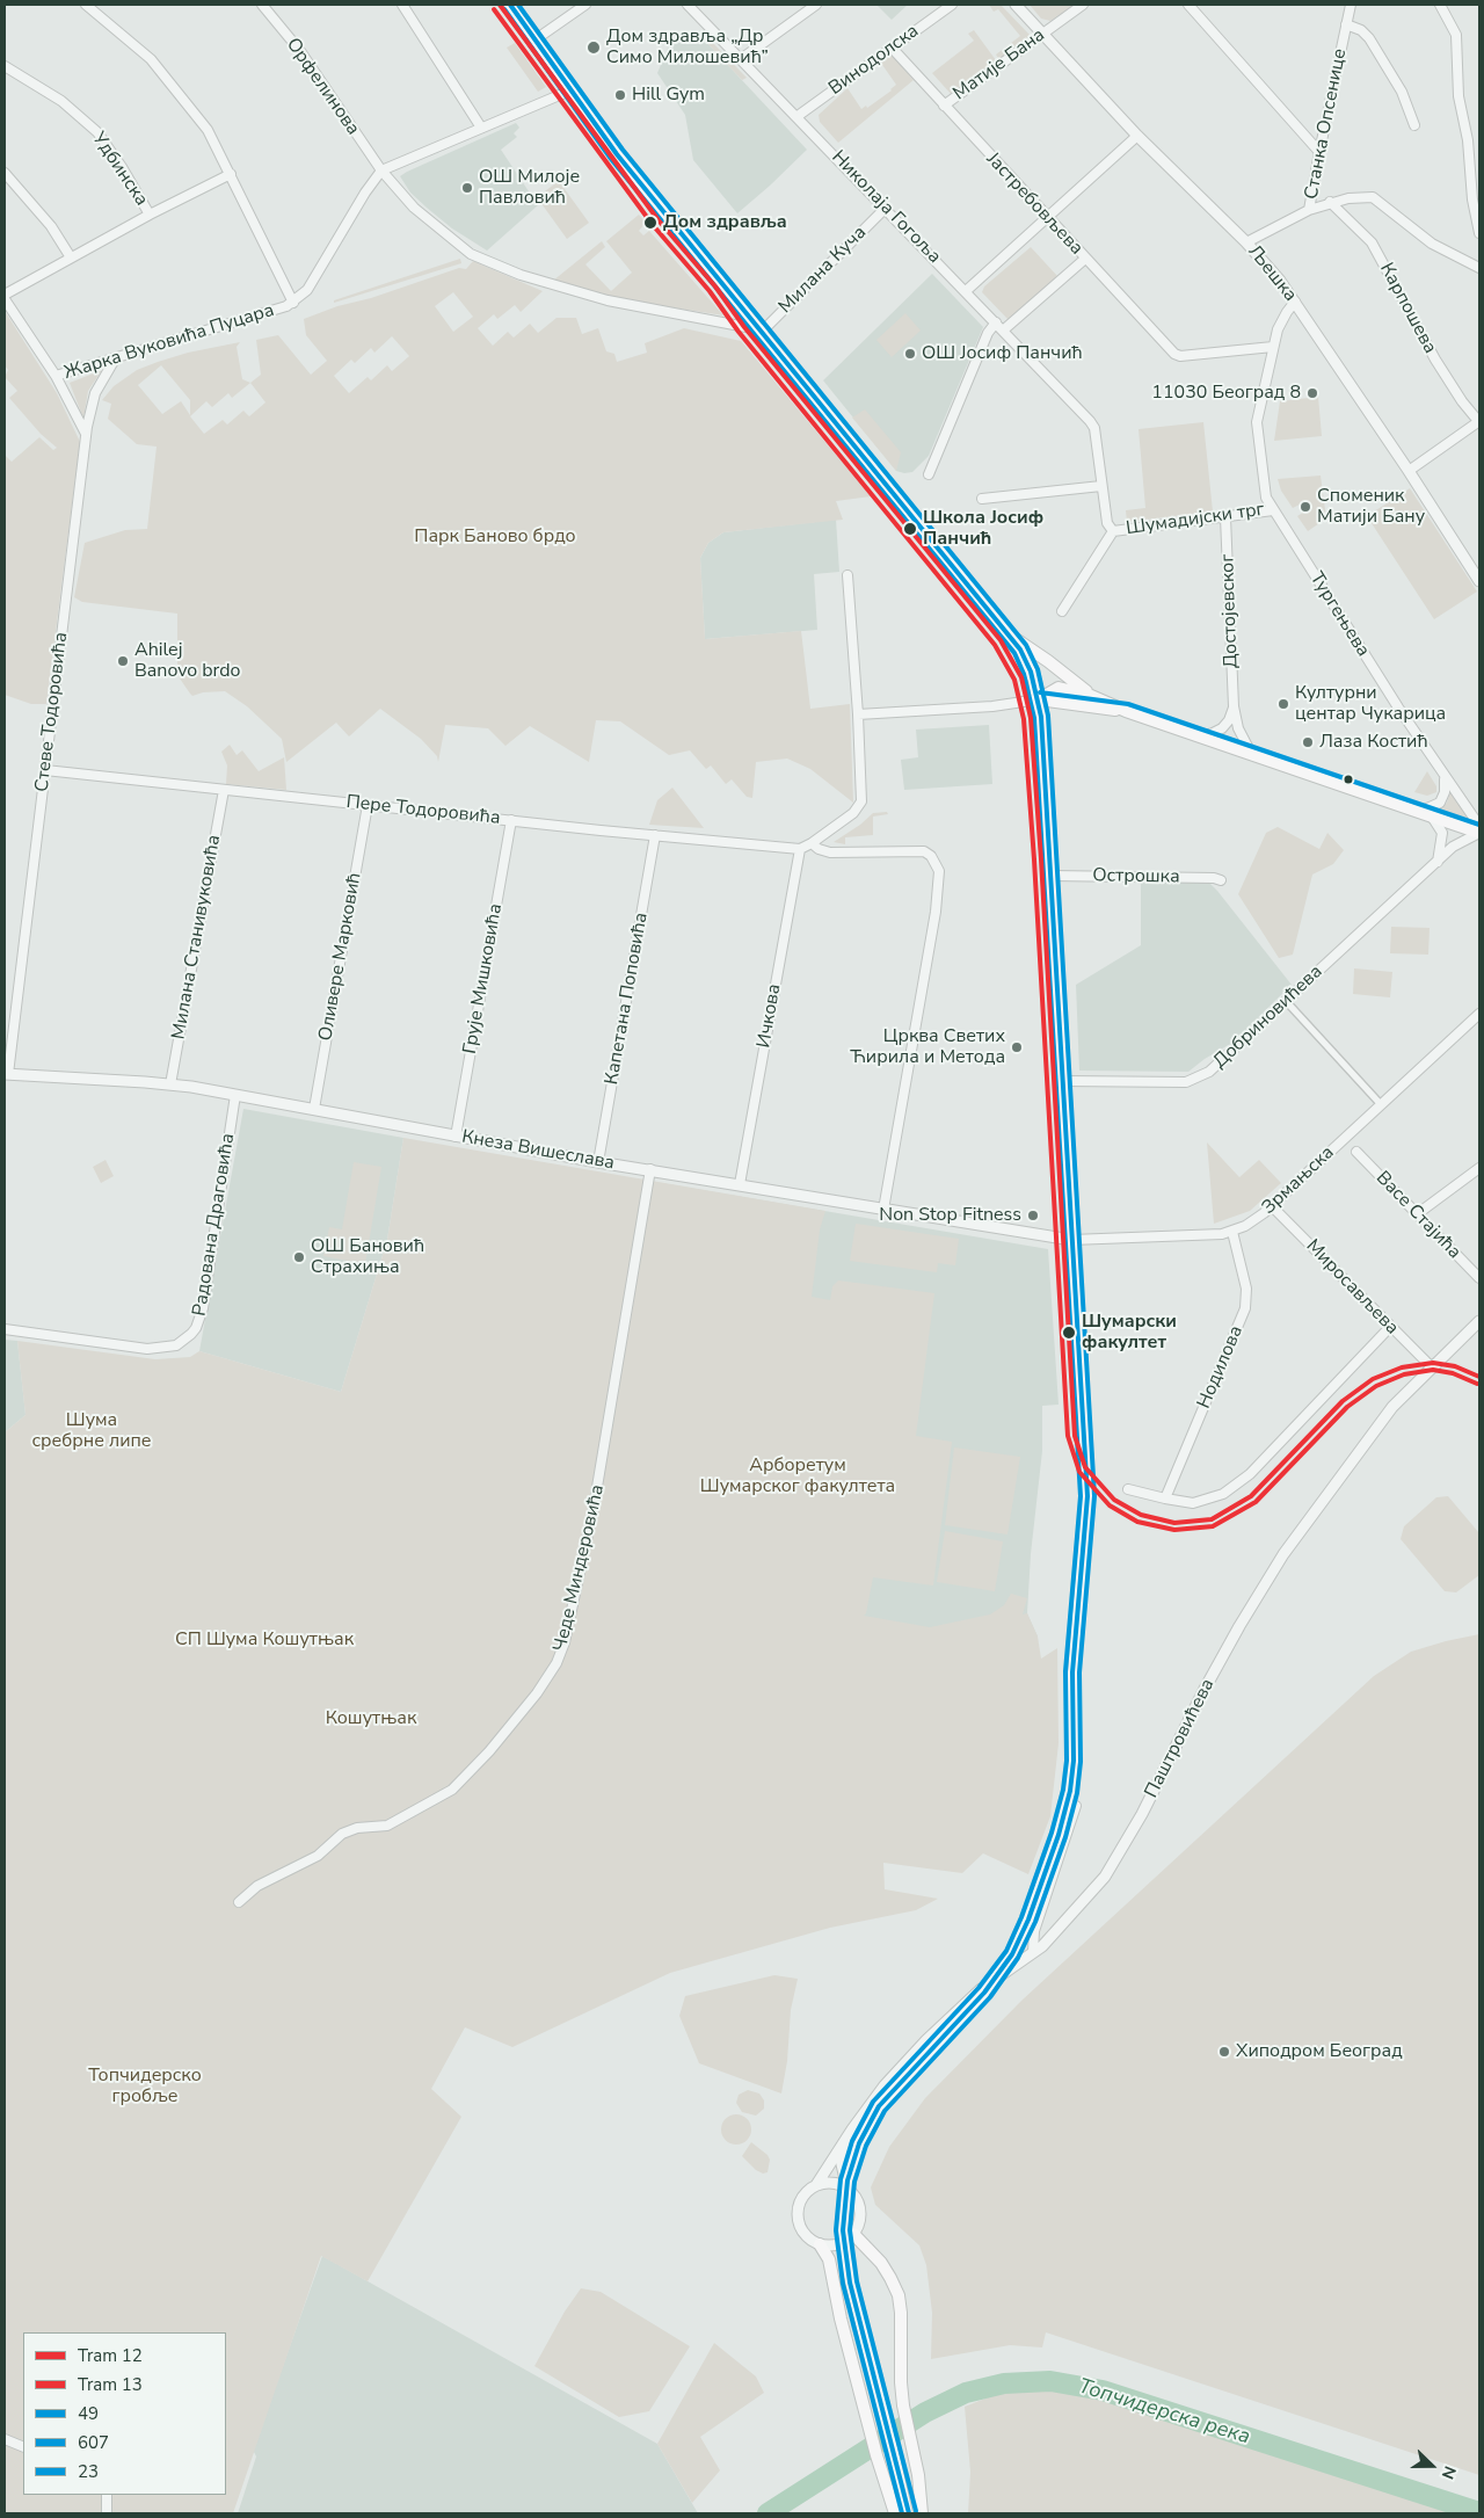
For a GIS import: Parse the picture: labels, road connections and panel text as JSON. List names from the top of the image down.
{
  "streets": {
    "street": [
      "Винодолска",
      "Матије Бана",
      "Орфелинова",
      "Станка Опсенице",
      "Удбинска",
      "Јастребовљева",
      "Николаја Гогоља",
      "Милана Куча",
      "Љешка",
      "Карпошева",
      "Жарка Вуковића Пуцара",
      "Шумадијски трг",
      "Достојевског",
      "Тургењева",
      "Стеве Тодоровића",
      "Пере Тодоровића",
      "Острошка",
      "Милана Станивуковића",
      "Оливере Марковић",
      "Грује Мишковића",
      "Капетана Поповића",
      "Ичкова",
      "Добриновићева",
      "Кнеза Вишеслава",
      "Зрмањска",
      "Васе Стајића",
      "Радована Драговића",
      "Миросављева",
      "Нодилова",
      "Чеде Миндеровића",
      "Паштровићева"
    ]
  },
  "crossings": [
    ["Винодолска", "Јастребовљева"],
    ["Винодолска", "Николаја Гогоља"],
    ["Матије Бана", "Јастребовљева"],
    ["Матије Бана", "Љешка"],
    ["Орфелинова", "Жарка Вуковића Пуцара"],
    ["Станка Опсенице", "Љешка"],
    ["Јастребовљева", "Шумадијски трг"],
    ["Николаја Гогоља", "Милана Куча"],
    ["Николаја Гогоља", "Шумадијски трг"],
    ["Љешка", "Шумадијски трг"],
    ["Жарка Вуковића Пуцара", "Стеве Тодоровића"],
    ["Шумадијски трг", "Достојевског"],
    ["Шумадијски трг", "Тургењева"],
    ["Стеве Тодоровића", "Пере Тодоровића"],
    ["Стеве Тодоровића", "Кнеза Вишеслава"],
    ["Пере Тодоровића", "Милана Станивуковића"],
    ["Пере Тодоровића", "Оливере Марковић"],
    ["Пере Тодоровића", "Грује Мишковића"],
    ["Пере Тодоровића", "Капетана Поповића"],
    ["Пере Тодоровића", "Ичкова"],
    ["Милана Станивуковића", "Кнеза Вишеслава"],
    ["Оливере Марковић", "Кнеза Вишеслава"],
    ["Грује Мишковића", "Кнеза Вишеслава"],
    ["Капетана Поповића", "Кнеза Вишеслава"],
    ["Ичкова", "Кнеза Вишеслава"],
    ["Кнеза Вишеслава", "Зрмањска"],
    ["Кнеза Вишеслава", "Радована Драговића"],
    ["Кнеза Вишеслава", "Чеде Миндеровића"],
    ["Зрмањска", "Миросављева"],
    ["Зрмањска", "Нодилова"],
    ["Миросављева", "Паштровићева"]
  ],
  "water": ["Топчидерска река"],
  "parks": [
    "Парк Баново брдо",
    "Шума сребрне липе",
    "Арборетум Шумарског факултета",
    "СП Шума Кошутњак",
    "Кошутњак",
    "Топчидерско гробље"
  ],
  "places": [
    "Дом здравља „Др Симо Милошевић”",
    "Hill Gym",
    "ОШ Милоје Павловић",
    "Дом здравља",
    "ОШ Јосиф Панчић",
    "11030 Београд 8",
    "Споменик Матији Бану",
    "Школа Јосиф Панчић",
    "Ahilej Banovo brdo",
    "Културни центар Чукарица",
    "Лаза Костић",
    "Црква Светих Ћирила и Метода",
    "Non Stop Fitness",
    "ОШ Бановић Страхиња",
    "Шумарски факултет",
    "Хиподром Београд"
  ],
  "lines": [
    "tram line 12",
    "transit line 49",
    "transit line 23",
    "tram line 13",
    "transit line 607"
  ],
  "legend": [
    "Tram 12",
    "Tram 13",
    "49",
    "607",
    "23"
  ],
  "north": "right"
}
